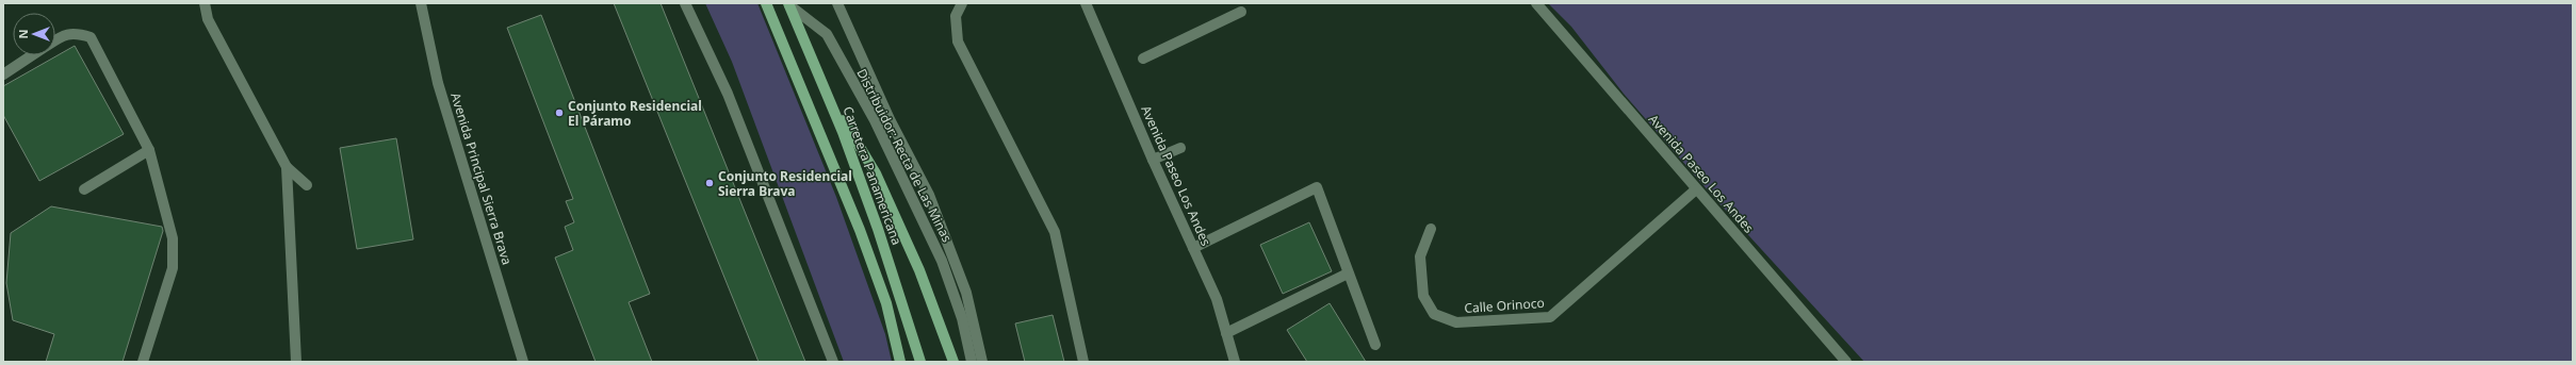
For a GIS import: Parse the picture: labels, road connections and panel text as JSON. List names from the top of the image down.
{
  "streets": {
    "main road": ["Carretera Panamericana"],
    "street": [
      "Distribuidor: Recta de Las Minas",
      "Avenida Paseo Los Andes",
      "Avenida Principal Sierra Brava",
      "Calle Orinoco"
    ]
  },
  "crossings": [
    ["Distribuidor: Recta de Las Minas", "Carretera Panamericana"],
    ["Avenida Paseo Los Andes", "Calle Orinoco"]
  ],
  "places": ["Conjunto Residencial El Páramo", "Conjunto Residencial Sierra Brava"],
  "north": "left"
}
